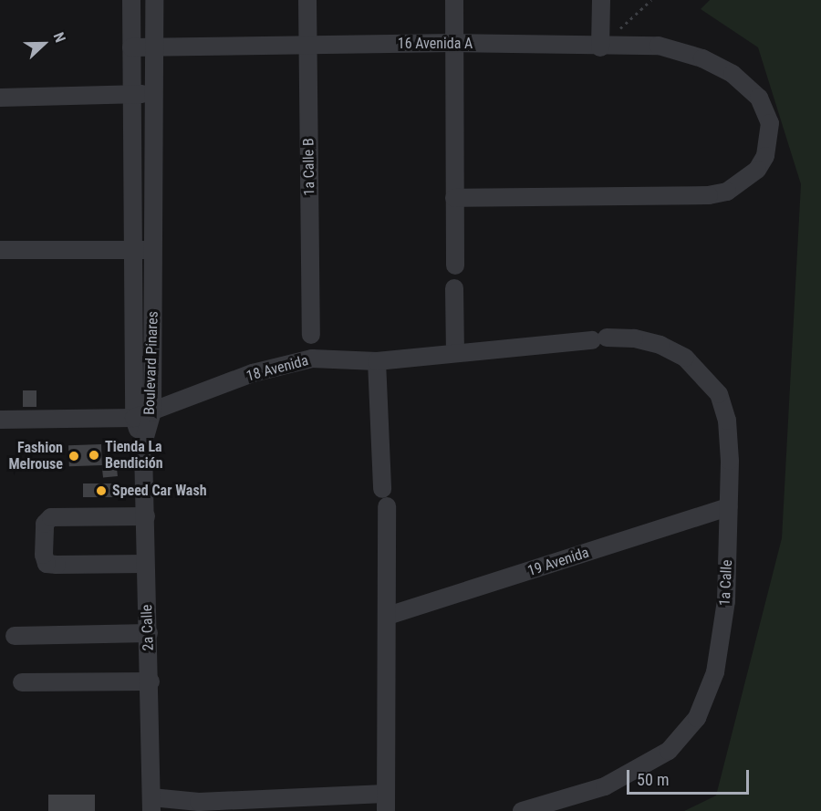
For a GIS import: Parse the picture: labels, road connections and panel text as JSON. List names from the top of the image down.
{
  "streets": {
    "street": [
      "16 Avenida A",
      "1a Calle B",
      "Boulevard Pinares",
      "18 Avenida",
      "19 Avenida",
      "1a Calle",
      "2a Calle"
    ]
  },
  "crossings": [
    ["16 Avenida A", "1a Calle B"],
    ["16 Avenida A", "Boulevard Pinares"],
    ["Boulevard Pinares", "18 Avenida"],
    ["Boulevard Pinares", "2a Calle"],
    ["18 Avenida", "1a Calle"],
    ["19 Avenida", "1a Calle"]
  ],
  "places": ["Tienda La Bendición", "Fashion Melrouse", "Speed Car Wash"],
  "scale_bar": "50 m",
  "north": "right"
}
